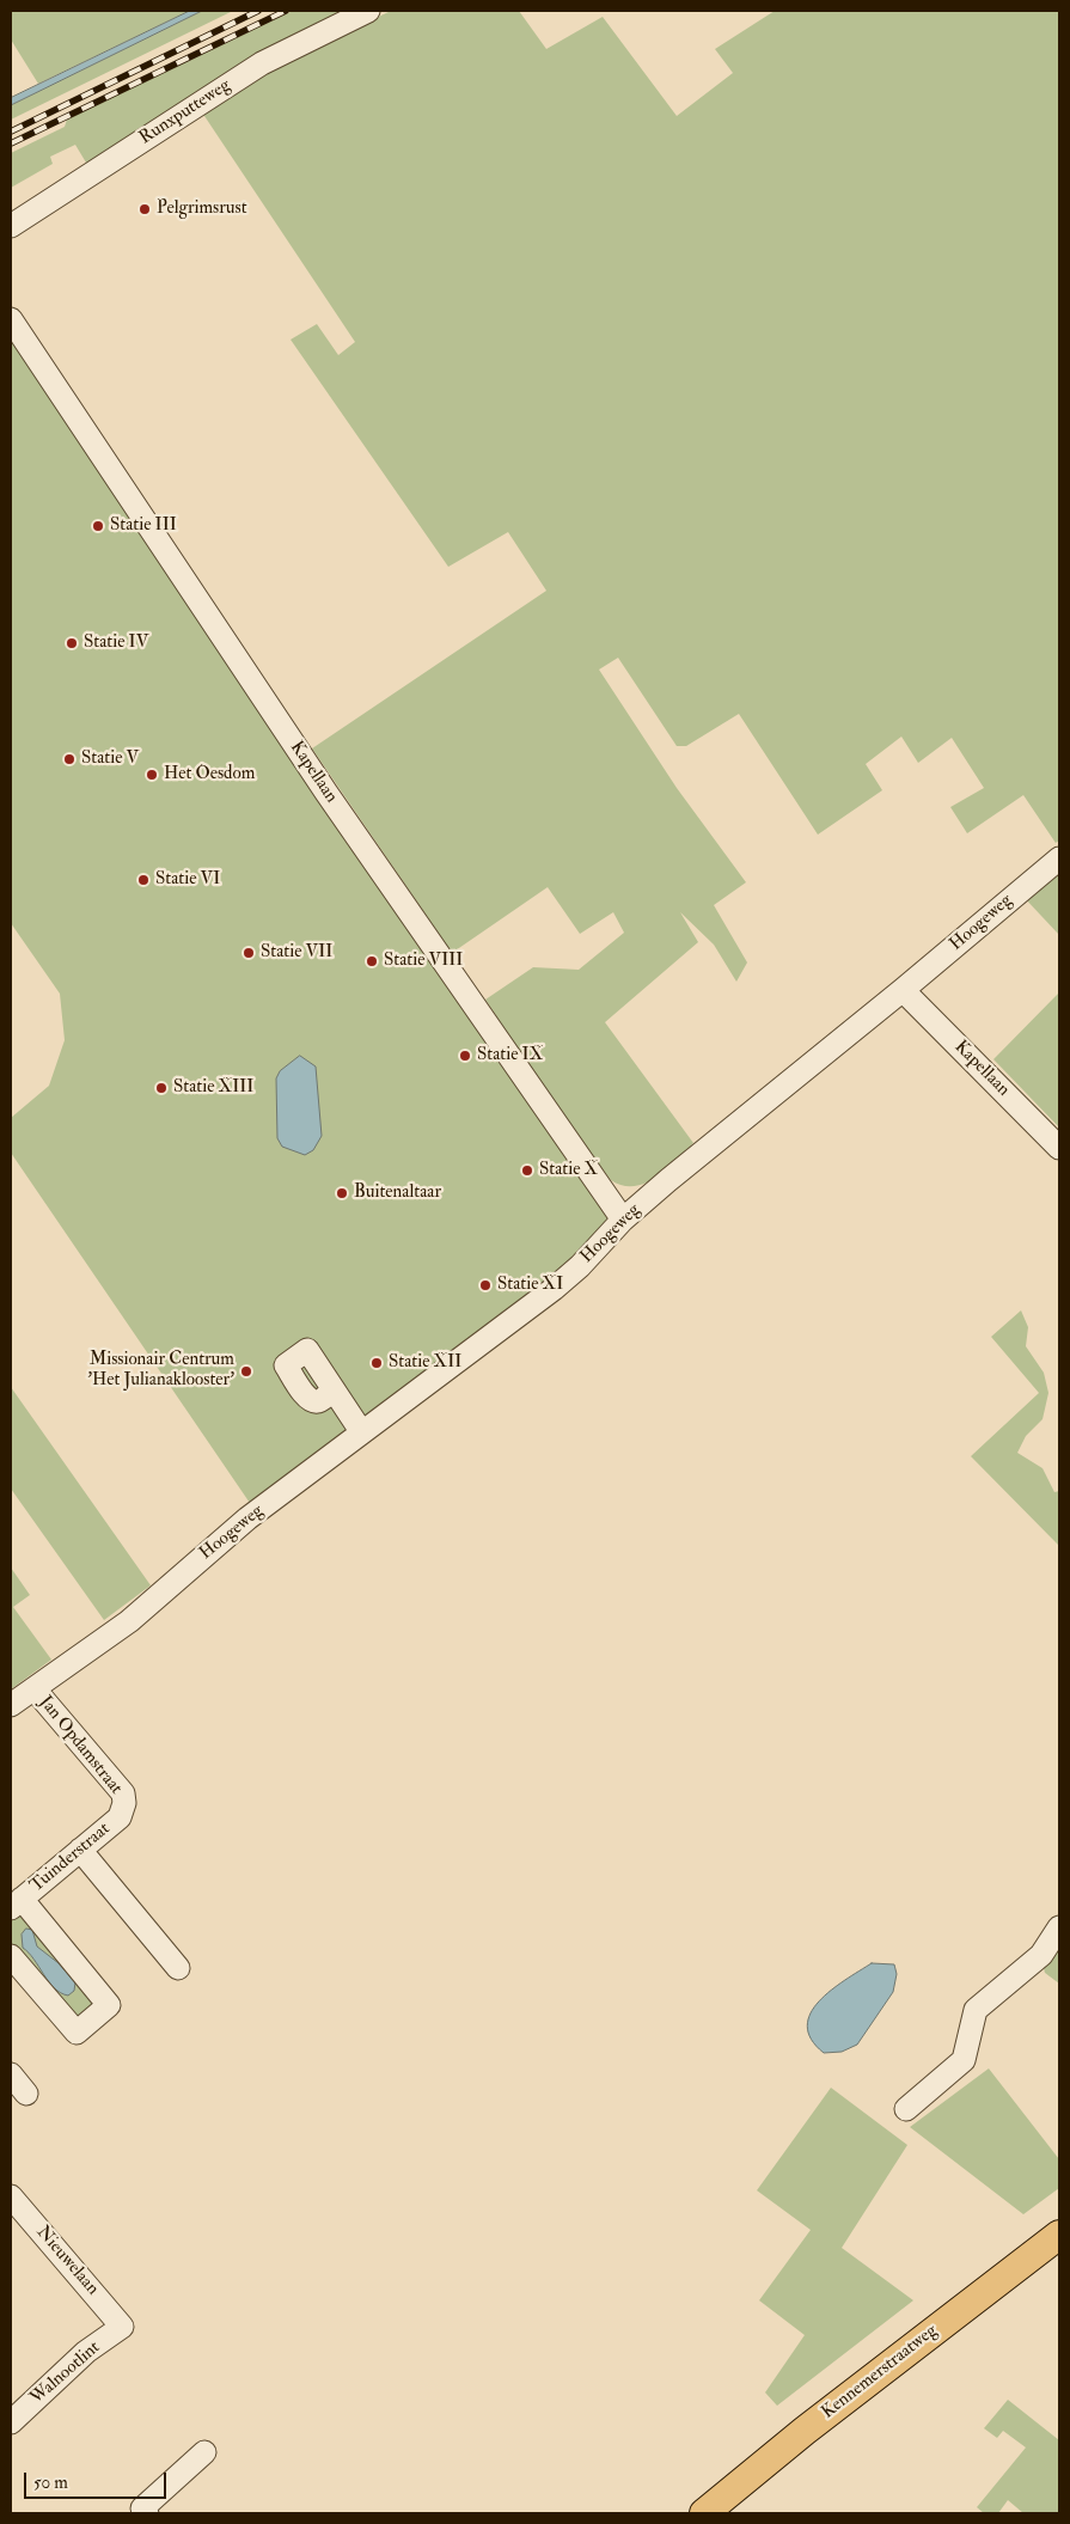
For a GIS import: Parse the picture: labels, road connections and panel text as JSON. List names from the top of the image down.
{
  "streets": {
    "main road": ["Kennemerstraatweg"],
    "street": [
      "Runxputteweg",
      "Kapellaan",
      "Hoogeweg",
      "Jan Opdamstraat",
      "Tuinderstraat",
      "Nieuwelaan",
      "Walnootlint"
    ]
  },
  "crossings": [
    ["Kapellaan", "Hoogeweg"],
    ["Hoogeweg", "Jan Opdamstraat"],
    ["Jan Opdamstraat", "Tuinderstraat"],
    ["Nieuwelaan", "Walnootlint"]
  ],
  "places": [
    "Pelgrimsrust",
    "Statie III",
    "Statie IV",
    "Statie V",
    "Het Oesdom",
    "Statie VI",
    "Statie VII",
    "Statie VIII",
    "Statie IX",
    "Statie XIII",
    "Statie X",
    "Buitenaltaar",
    "Statie XI",
    "Statie XII",
    "Missionair Centrum 'Het Julianaklooster'"
  ],
  "scale_bar": "50 m"
}
